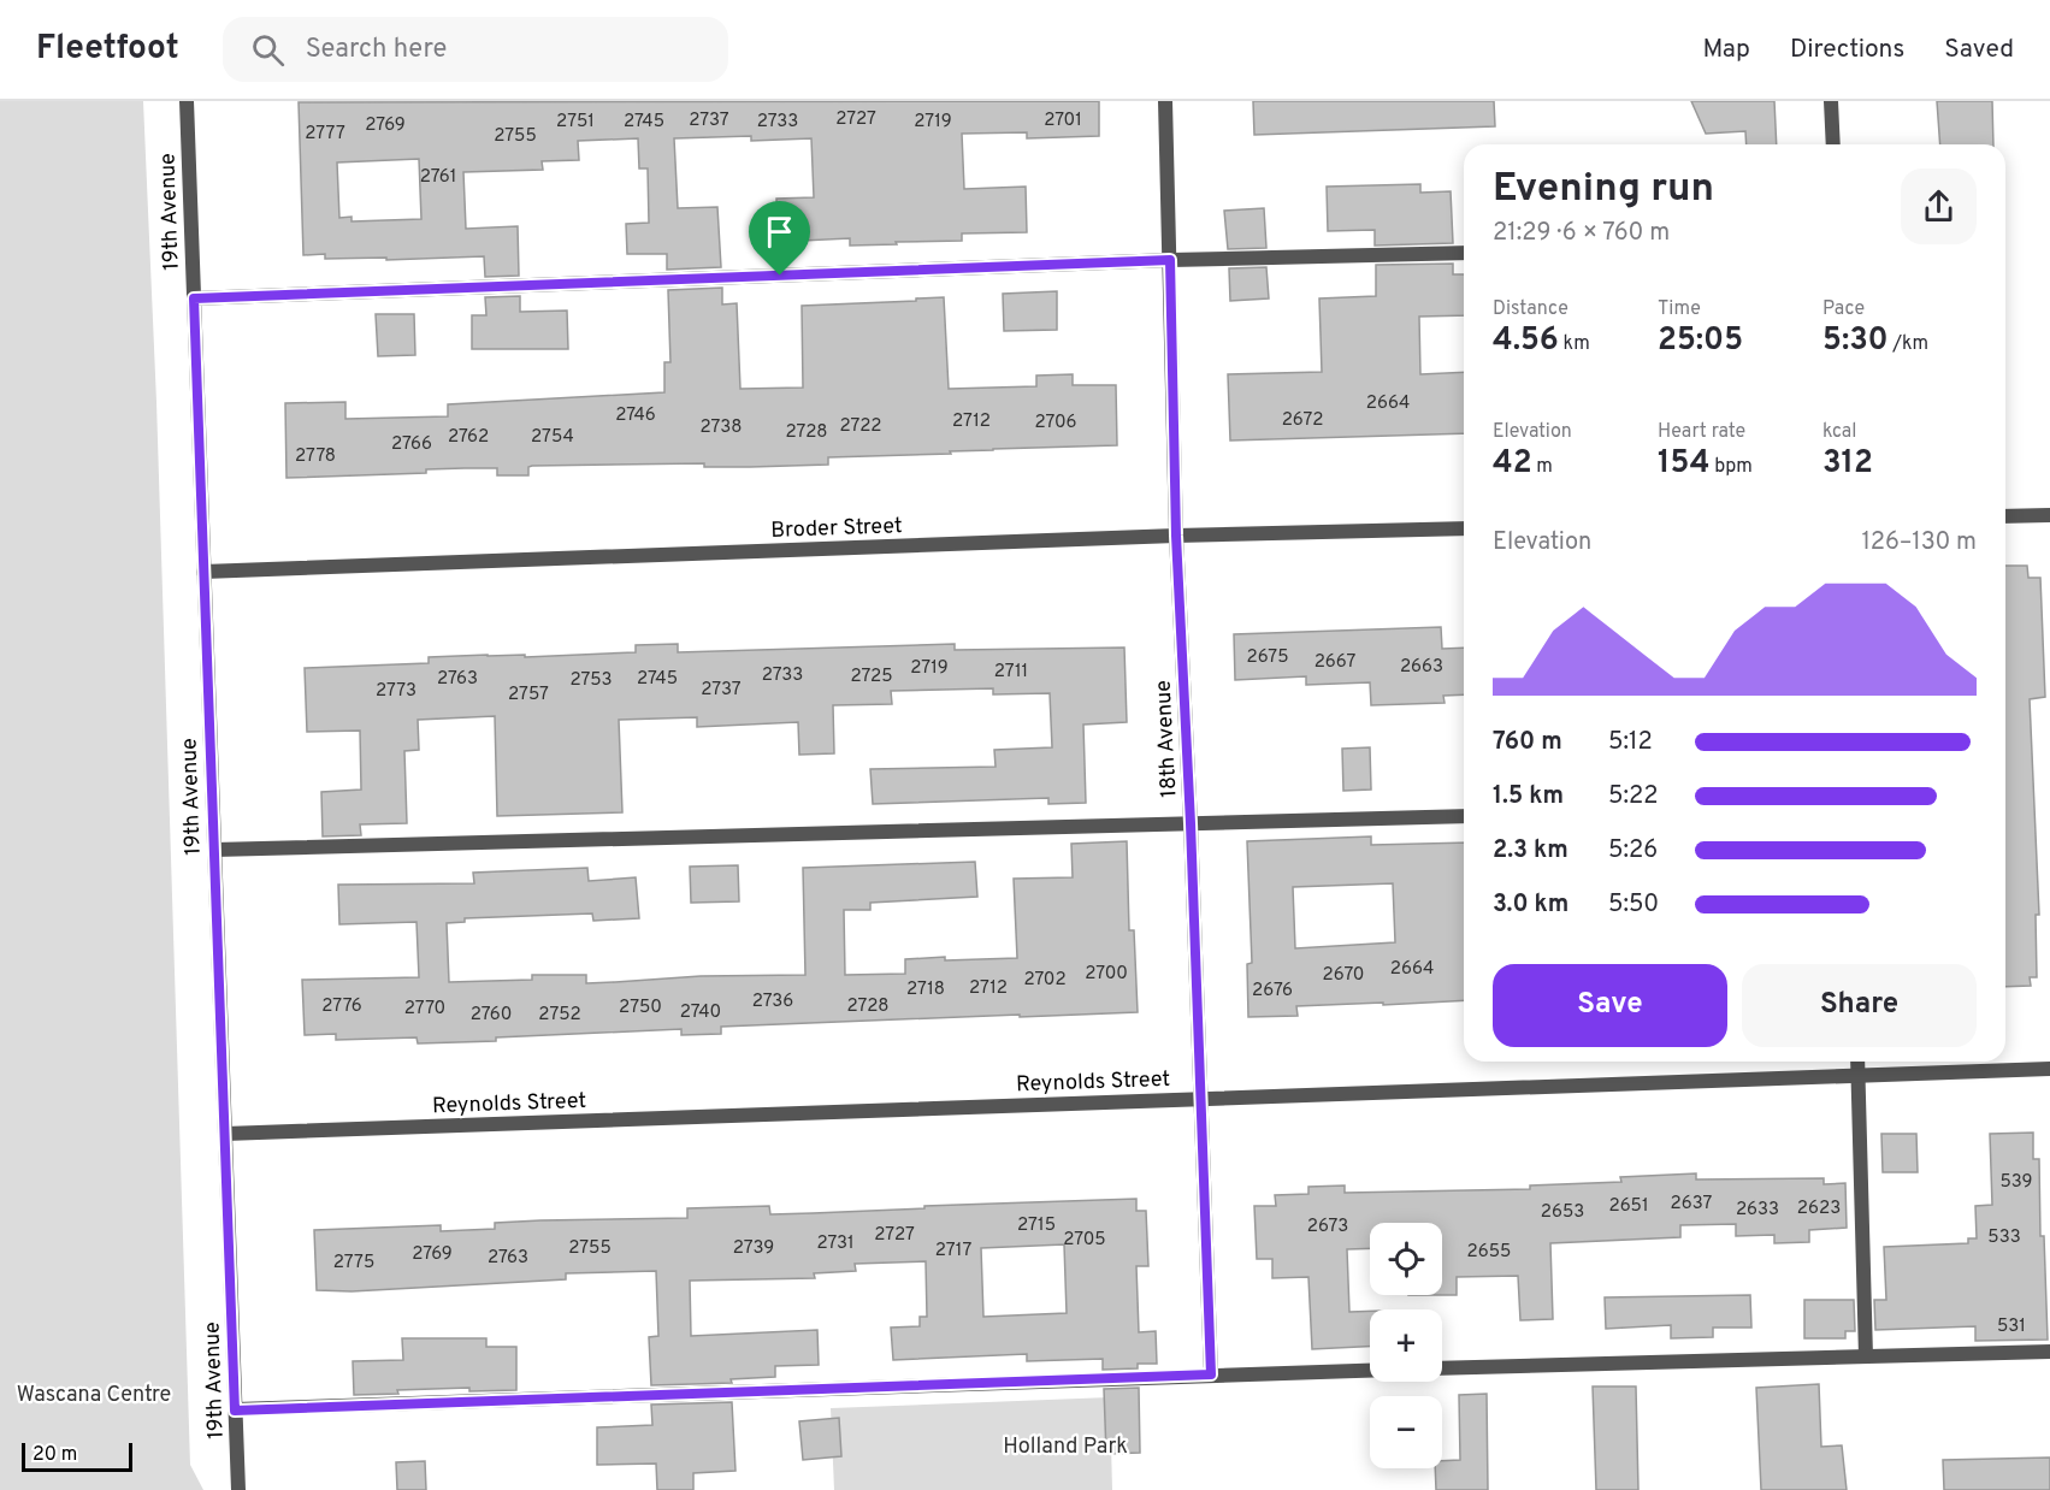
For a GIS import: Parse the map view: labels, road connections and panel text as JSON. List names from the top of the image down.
{
  "streets": {
    "street": [
      "19th Avenue",
      "Broder Street",
      "18th Avenue",
      "Reynolds Street"
    ]
  },
  "crossings": [
    ["19th Avenue", "Broder Street"],
    ["19th Avenue", "Reynolds Street"],
    ["Broder Street", "18th Avenue"],
    ["18th Avenue", "Reynolds Street"]
  ],
  "parks": ["Wascana Centre", "Holland Park"],
  "house_numbers": [
    "2727",
    "2737",
    "2701",
    "2751",
    "2745",
    "2733",
    "2719",
    "2769",
    "2777",
    "2755",
    "2761",
    "2664",
    "2746",
    "2672",
    "2712",
    "2706",
    "2722",
    "2738",
    "2728",
    "2762",
    "2754",
    "2766",
    "2778",
    "2675",
    "2667",
    "2663",
    "2719",
    "2711",
    "2733",
    "2725",
    "2763",
    "2745",
    "2753",
    "2737",
    "2773",
    "2757",
    "2664",
    "2700",
    "2670",
    "2702",
    "2712",
    "2718",
    "2676",
    "2736",
    "2776",
    "2728",
    "2750",
    "2770",
    "2740",
    "2760",
    "2752",
    "539",
    "2637",
    "2651",
    "2623",
    "2633",
    "2653",
    "2715",
    "2673",
    "2727",
    "533",
    "2705",
    "2731",
    "2755",
    "2739",
    "2717",
    "2655",
    "2769",
    "2763",
    "2775",
    "531"
  ],
  "scale_bar": "20 m",
  "page": {
    "header": "Fleetfoot",
    "search": "Search here",
    "nav": ["Map", "Directions", "Saved"],
    "heading": ["Evening run", "21:29 · 6 × 760 m"],
    "stats": [
      ["Distance", "4.56 km"],
      ["Time", "25:05"],
      ["Pace", "5:30 /km"],
      ["Elevation", "42 m"],
      ["Heart rate", "154 bpm"],
      ["kcal", "312"]
    ],
    "chart": ["Elevation", "126–130 m"],
    "list": [
      {
        "name": "760 m",
        "note": "5:12"
      },
      {
        "name": "1.5 km",
        "note": "5:22"
      },
      {
        "name": "2.3 km",
        "note": "5:26"
      },
      {
        "name": "3.0 km",
        "note": "5:50"
      }
    ],
    "buttons": ["Save", "Share"],
    "map_buttons": ["+", "−"],
    "scale": "20 m"
  }
}
